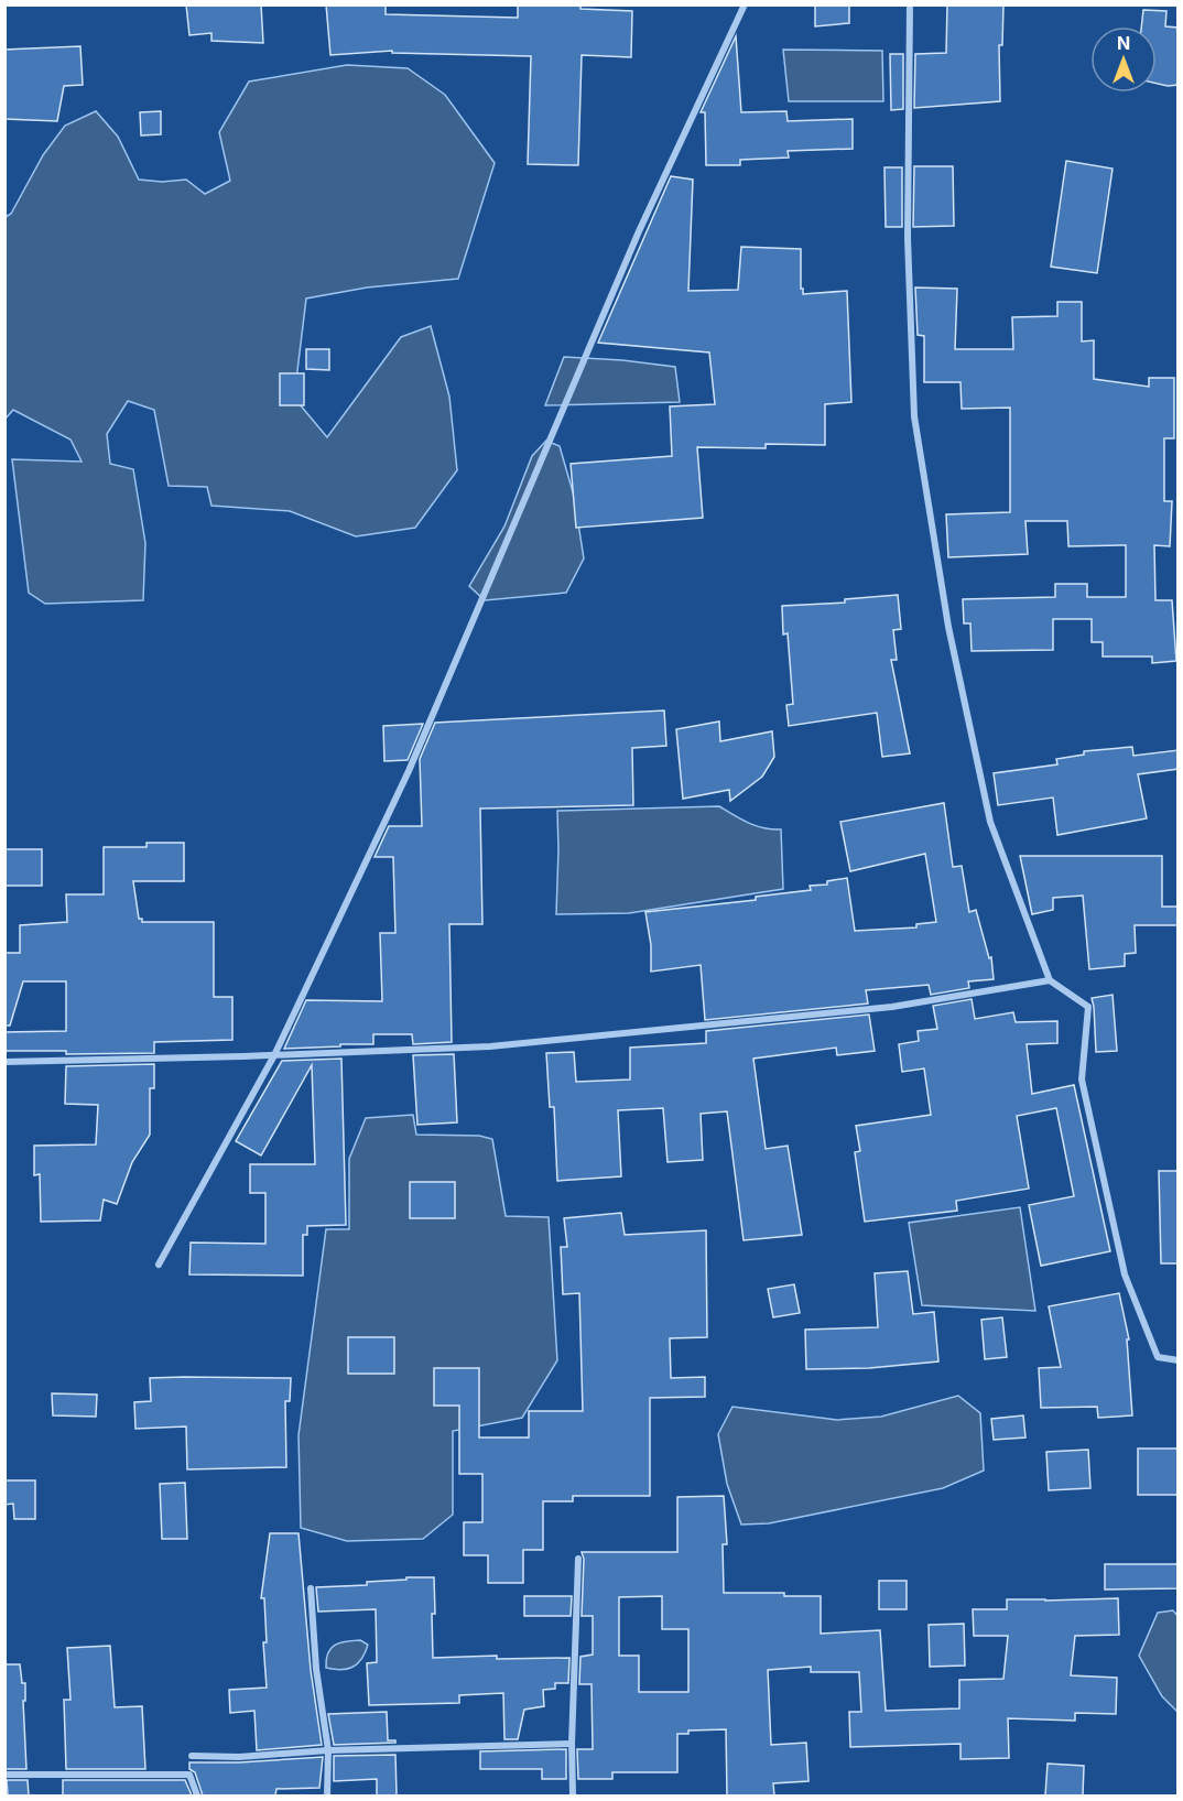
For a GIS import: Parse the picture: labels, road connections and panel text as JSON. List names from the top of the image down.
{
  "north": "top"
}
